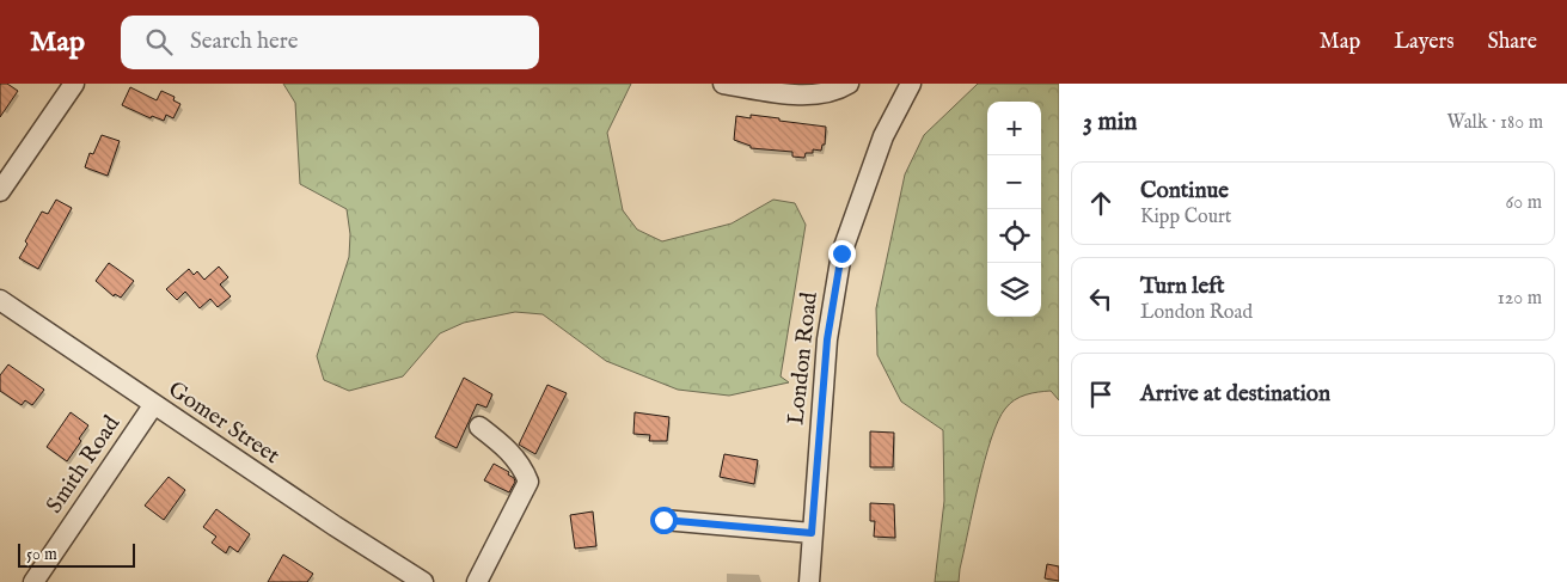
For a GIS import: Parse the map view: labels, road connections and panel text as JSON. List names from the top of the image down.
{
  "streets": {
    "street": ["London Road", "Gomer Street", "Smith Road"]
  },
  "crossings": [
    ["Gomer Street", "Smith Road"]
  ],
  "scale_bar": "50 m",
  "page": {
    "header": "Map",
    "search": "Search here",
    "nav": ["Map", "Layers", "Share"],
    "heading": ["3 min", "Walk · 180 m"],
    "map_buttons": ["+", "−"],
    "list": [
      ["Continue", "Kipp Court", "60 m"],
      ["Turn left", "London Road", "120 m"],
      "Arrive at destination"
    ],
    "scale": "50 m"
  }
}
